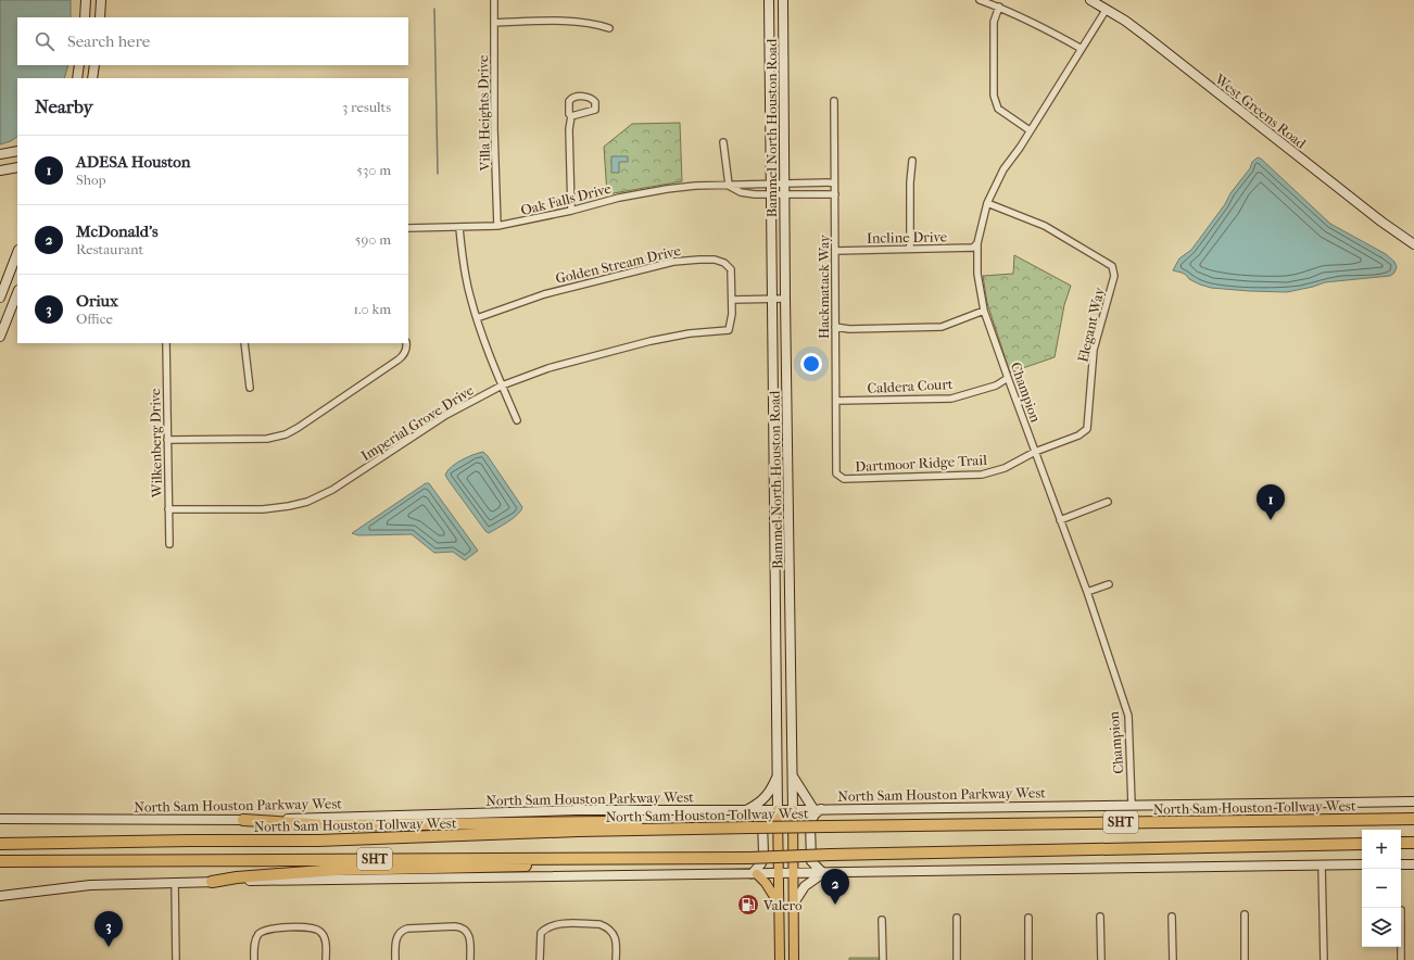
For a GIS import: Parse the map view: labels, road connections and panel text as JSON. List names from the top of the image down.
{
  "streets": {
    "highway": ["North Sam Houston Tollway West", "SHT"],
    "main road": ["West Greens Road", "Bammel North Houston Road", "North Sam Houston Parkway West"],
    "street": [
      "Villa Heights Drive",
      "Oak Falls Drive",
      "Incline Drive",
      "Golden Stream Drive",
      "Hackmatack Way",
      "Elegant Way",
      "Caldera Court",
      "Champion",
      "Imperial Grove Drive",
      "Wilkenberg Drive",
      "Dartmoor Ridge Trail"
    ]
  },
  "crossings": [
    ["West Greens Road", "Champion"],
    ["Villa Heights Drive", "Oak Falls Drive"],
    ["Bammel North Houston Road", "Oak Falls Drive"],
    ["Bammel North Houston Road", "North Sam Houston Parkway West"],
    ["Oak Falls Drive", "Hackmatack Way"],
    ["Incline Drive", "Hackmatack Way"],
    ["Incline Drive", "Champion"],
    ["Golden Stream Drive", "Imperial Grove Drive"],
    ["Hackmatack Way", "Caldera Court"],
    ["Hackmatack Way", "Dartmoor Ridge Trail"],
    ["Elegant Way", "Champion"],
    ["Elegant Way", "Dartmoor Ridge Trail"],
    ["Caldera Court", "Champion"],
    ["Champion", "Dartmoor Ridge Trail"],
    ["Champion", "North Sam Houston Parkway West"],
    ["Imperial Grove Drive", "Wilkenberg Drive"]
  ],
  "places": {
    "fuel station": ["Valero"]
  },
  "page": {
    "search": "Search here",
    "heading": ["Nearby", "3 results"],
    "list": [
      {
        "mark": "1",
        "name": "ADESA Houston",
        "note": "Shop",
        "value": "530 m"
      },
      {
        "mark": "2",
        "name": "McDonald's",
        "note": "Restaurant",
        "value": "590 m"
      },
      {
        "mark": "3",
        "name": "Oriux",
        "note": "Office",
        "value": "1.0 km"
      }
    ],
    "pins": ["1", "2", "3"],
    "map_buttons": ["+", "−"]
  }
}
